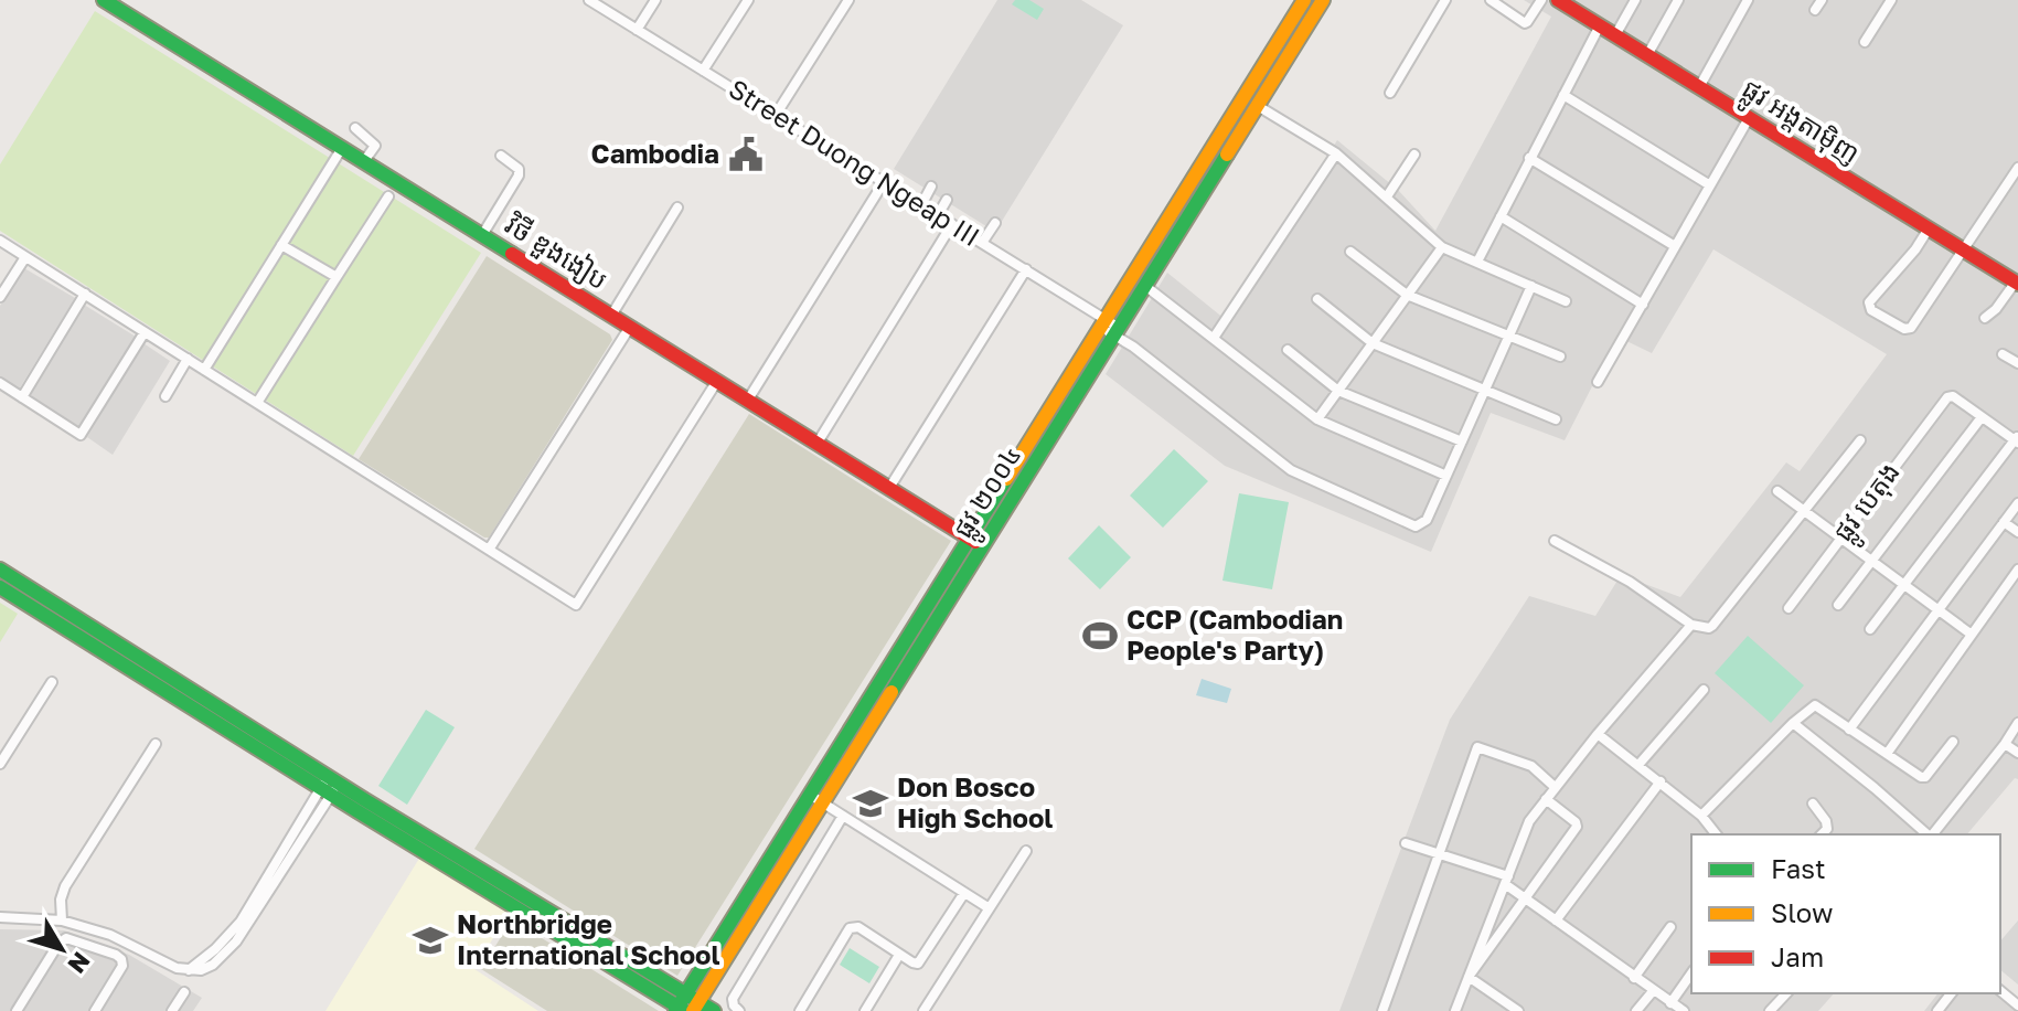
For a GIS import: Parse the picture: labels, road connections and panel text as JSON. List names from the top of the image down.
{
  "streets": {
    "main road": ["ផ្លូវ អង្តតាម៉ិញ", "វិថី ឌួងងៀប", "ផ្លូវ ២០០៤"],
    "street": ["Street Duong Ngeap III", "ផ្លូវ បេតុង"]
  },
  "crossings": [
    ["Street Duong Ngeap III", "ផ្លូវ ២០០៤"],
    ["វិថី ឌួងងៀប", "ផ្លូវ ២០០៤"]
  ],
  "places": {
    "public building": ["Cambodia"],
    "sports": ["CCP (Cambodian People's Party)"],
    "school or university": ["Don Bosco High School", "Northbridge International School"]
  },
  "legend": ["Fast", "Slow", "Jam"],
  "north": "bottom right"
}
